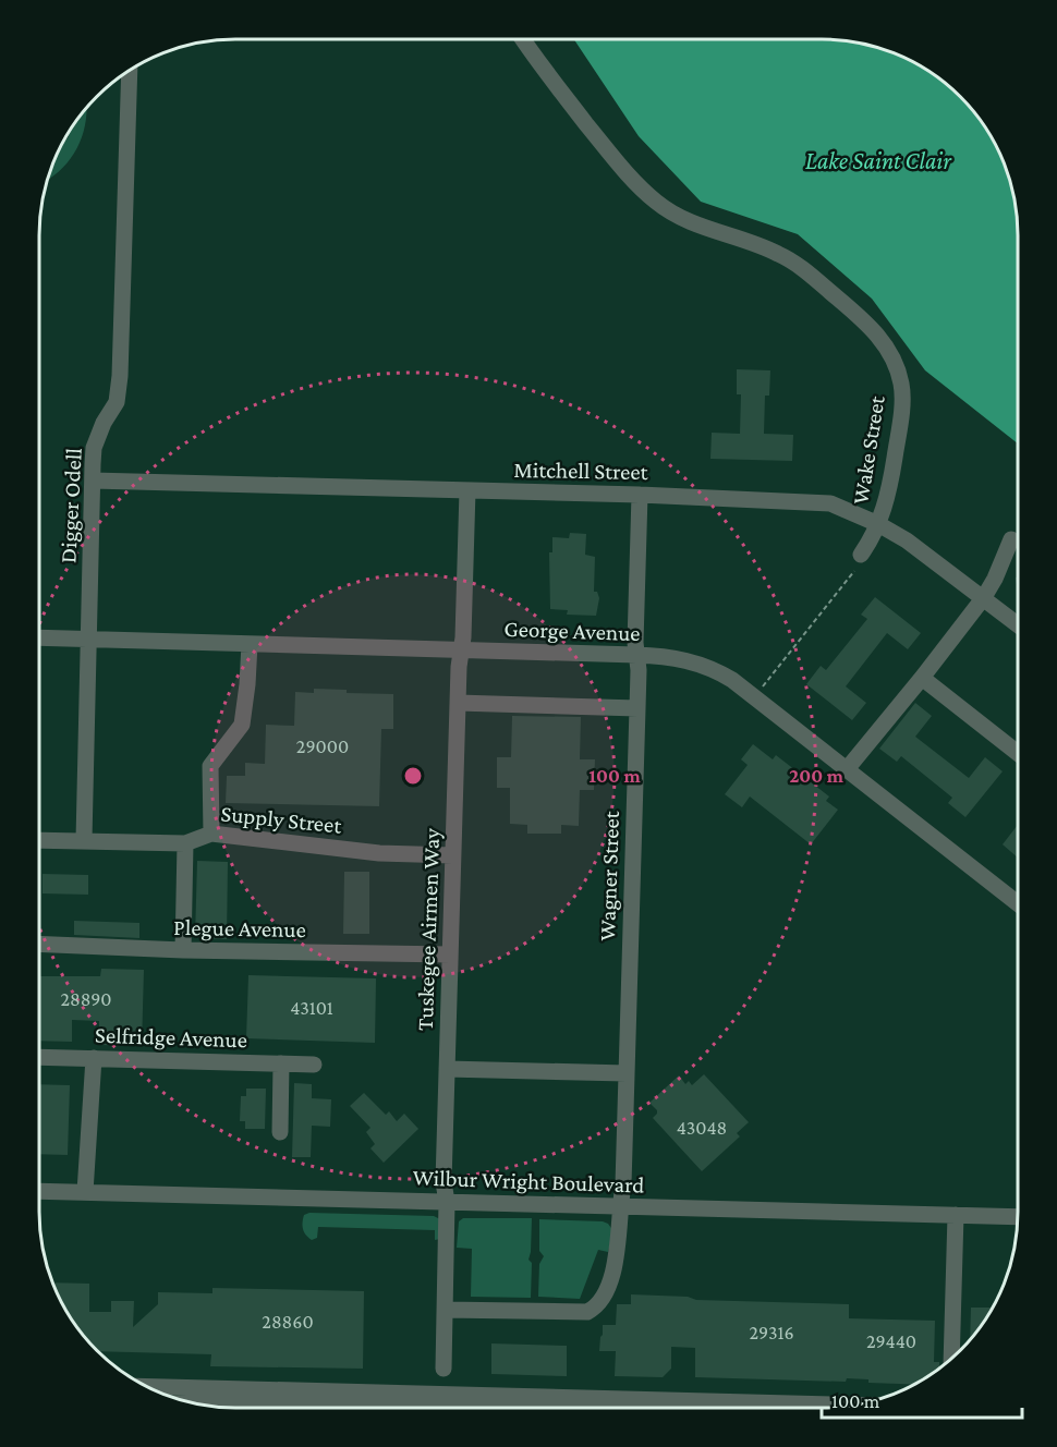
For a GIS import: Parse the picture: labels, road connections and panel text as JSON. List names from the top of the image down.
{
  "streets": {
    "street": [
      "Wake Street",
      "Mitchell Street",
      "Digger Odell",
      "George Avenue",
      "Supply Street",
      "Wagner Street",
      "Plegue Avenue",
      "Tuskegee Airmen Way",
      "Selfridge Avenue",
      "Wilbur Wright Boulevard"
    ]
  },
  "crossings": [
    ["Wake Street", "Mitchell Street"],
    ["Mitchell Street", "Digger Odell"],
    ["Mitchell Street", "Wagner Street"],
    ["Mitchell Street", "Tuskegee Airmen Way"],
    ["Digger Odell", "George Avenue"],
    ["Digger Odell", "Supply Street"],
    ["George Avenue", "Wagner Street"],
    ["George Avenue", "Tuskegee Airmen Way"],
    ["Supply Street", "Tuskegee Airmen Way"],
    ["Wagner Street", "Tuskegee Airmen Way"],
    ["Wagner Street", "Wilbur Wright Boulevard"],
    ["Plegue Avenue", "Tuskegee Airmen Way"],
    ["Tuskegee Airmen Way", "Wilbur Wright Boulevard"]
  ],
  "water": ["Lake Saint Clair"],
  "house_numbers": [
    "29000",
    "28890",
    "43101",
    "43048",
    "28860",
    "29316",
    "29440"
  ],
  "scale_bar": "100 m",
  "rings": ["100 m", "200 m"]
}
